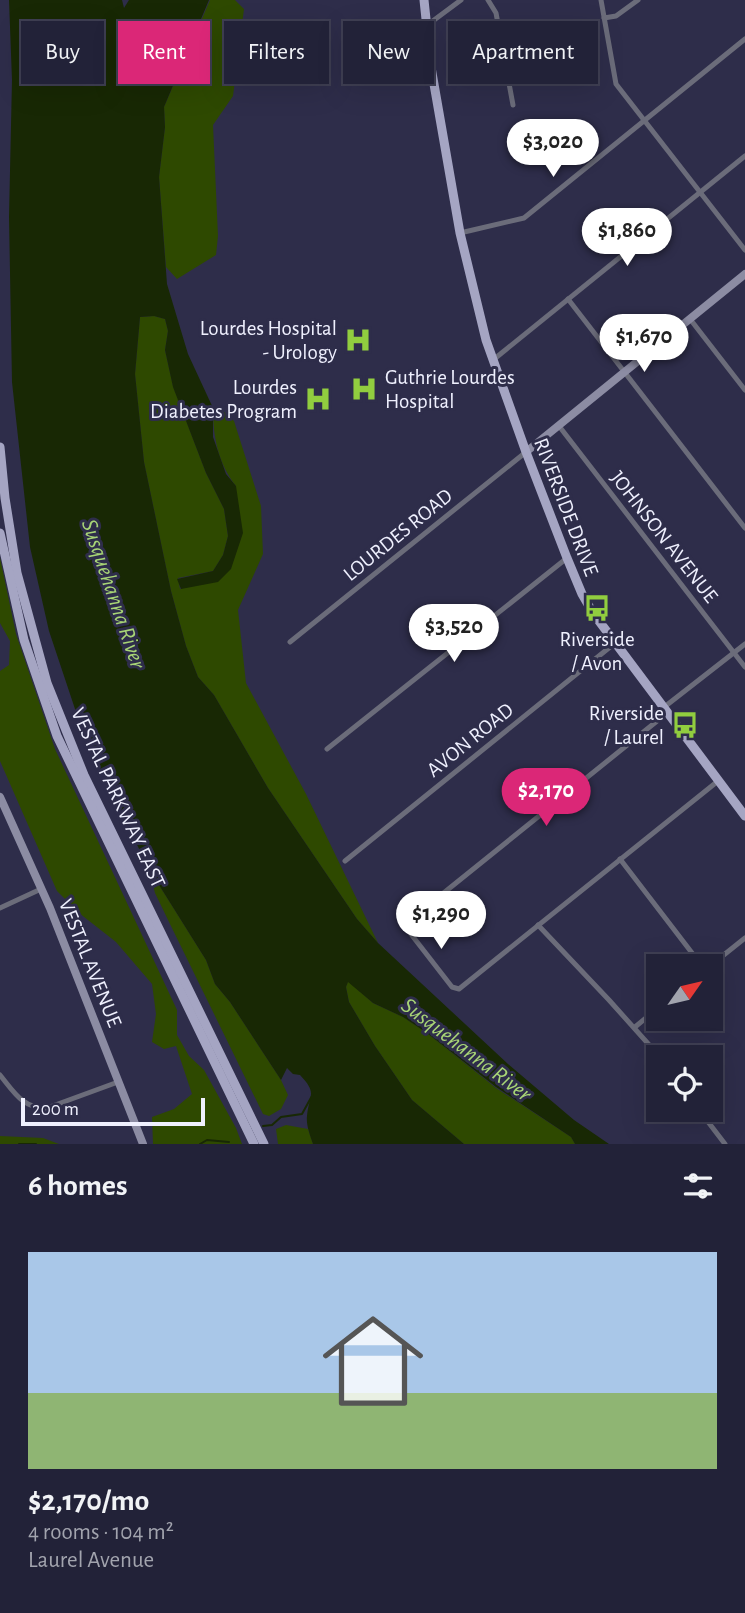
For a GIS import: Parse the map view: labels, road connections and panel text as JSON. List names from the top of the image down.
{
  "streets": {
    "main road": ["RIVERSIDE DRIVE", "VESTAL PARKWAY EAST"],
    "street": [
      "LOURDES ROAD",
      "JOHNSON AVENUE",
      "AVON ROAD",
      "VESTAL AVENUE"
    ]
  },
  "crossings": [
    ["RIVERSIDE DRIVE", "LOURDES ROAD"],
    ["RIVERSIDE DRIVE", "AVON ROAD"]
  ],
  "water": ["Susquehanna River"],
  "places": {
    "hospital": ["Lourdes Hospital - Urology", "Guthrie Lourdes Hospital", "Lourdes Diabetes Program"],
    "bus stop": ["Riverside / Avon", "Riverside / Laurel"]
  },
  "scale_bar": "200 m",
  "north": "top right",
  "page": {
    "chip": [
      "Buy",
      "Rent",
      "Filters",
      "New",
      "Apartment"
    ],
    "price": [
      "$3,020",
      "$1,860",
      "$1,670",
      "$3,520",
      "$2,170",
      "$1,290"
    ],
    "scale": "200 m",
    "heading": "6 homes",
    "list": [
      {
        "name": "$2,170/mo",
        "note": "4 rooms · 104 m² · Laurel Avenue"
      }
    ]
  }
}
